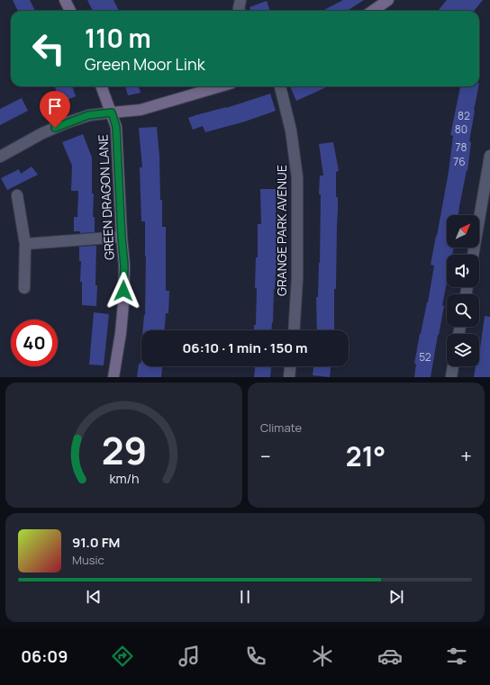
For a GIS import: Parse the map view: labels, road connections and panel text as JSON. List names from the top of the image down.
{
  "streets": {
    "street": ["GREEN DRAGON LANE", "GRANGE PARK AVENUE"]
  },
  "house_numbers": [
    "82",
    "80",
    "78",
    "76",
    "52"
  ],
  "north": "top right",
  "page": {
    "turn": ["110 m", "Green Moor Link"],
    "limit": "40",
    "trip": "06:10 · 1 min · 150 m",
    "tile": "Climate",
    "heat": ["−", "21°", "+"],
    "song": ["91.0 FM", "Music"],
    "tabs": "06:09",
    "gauge": ["29", "km/h"]
  }
}
